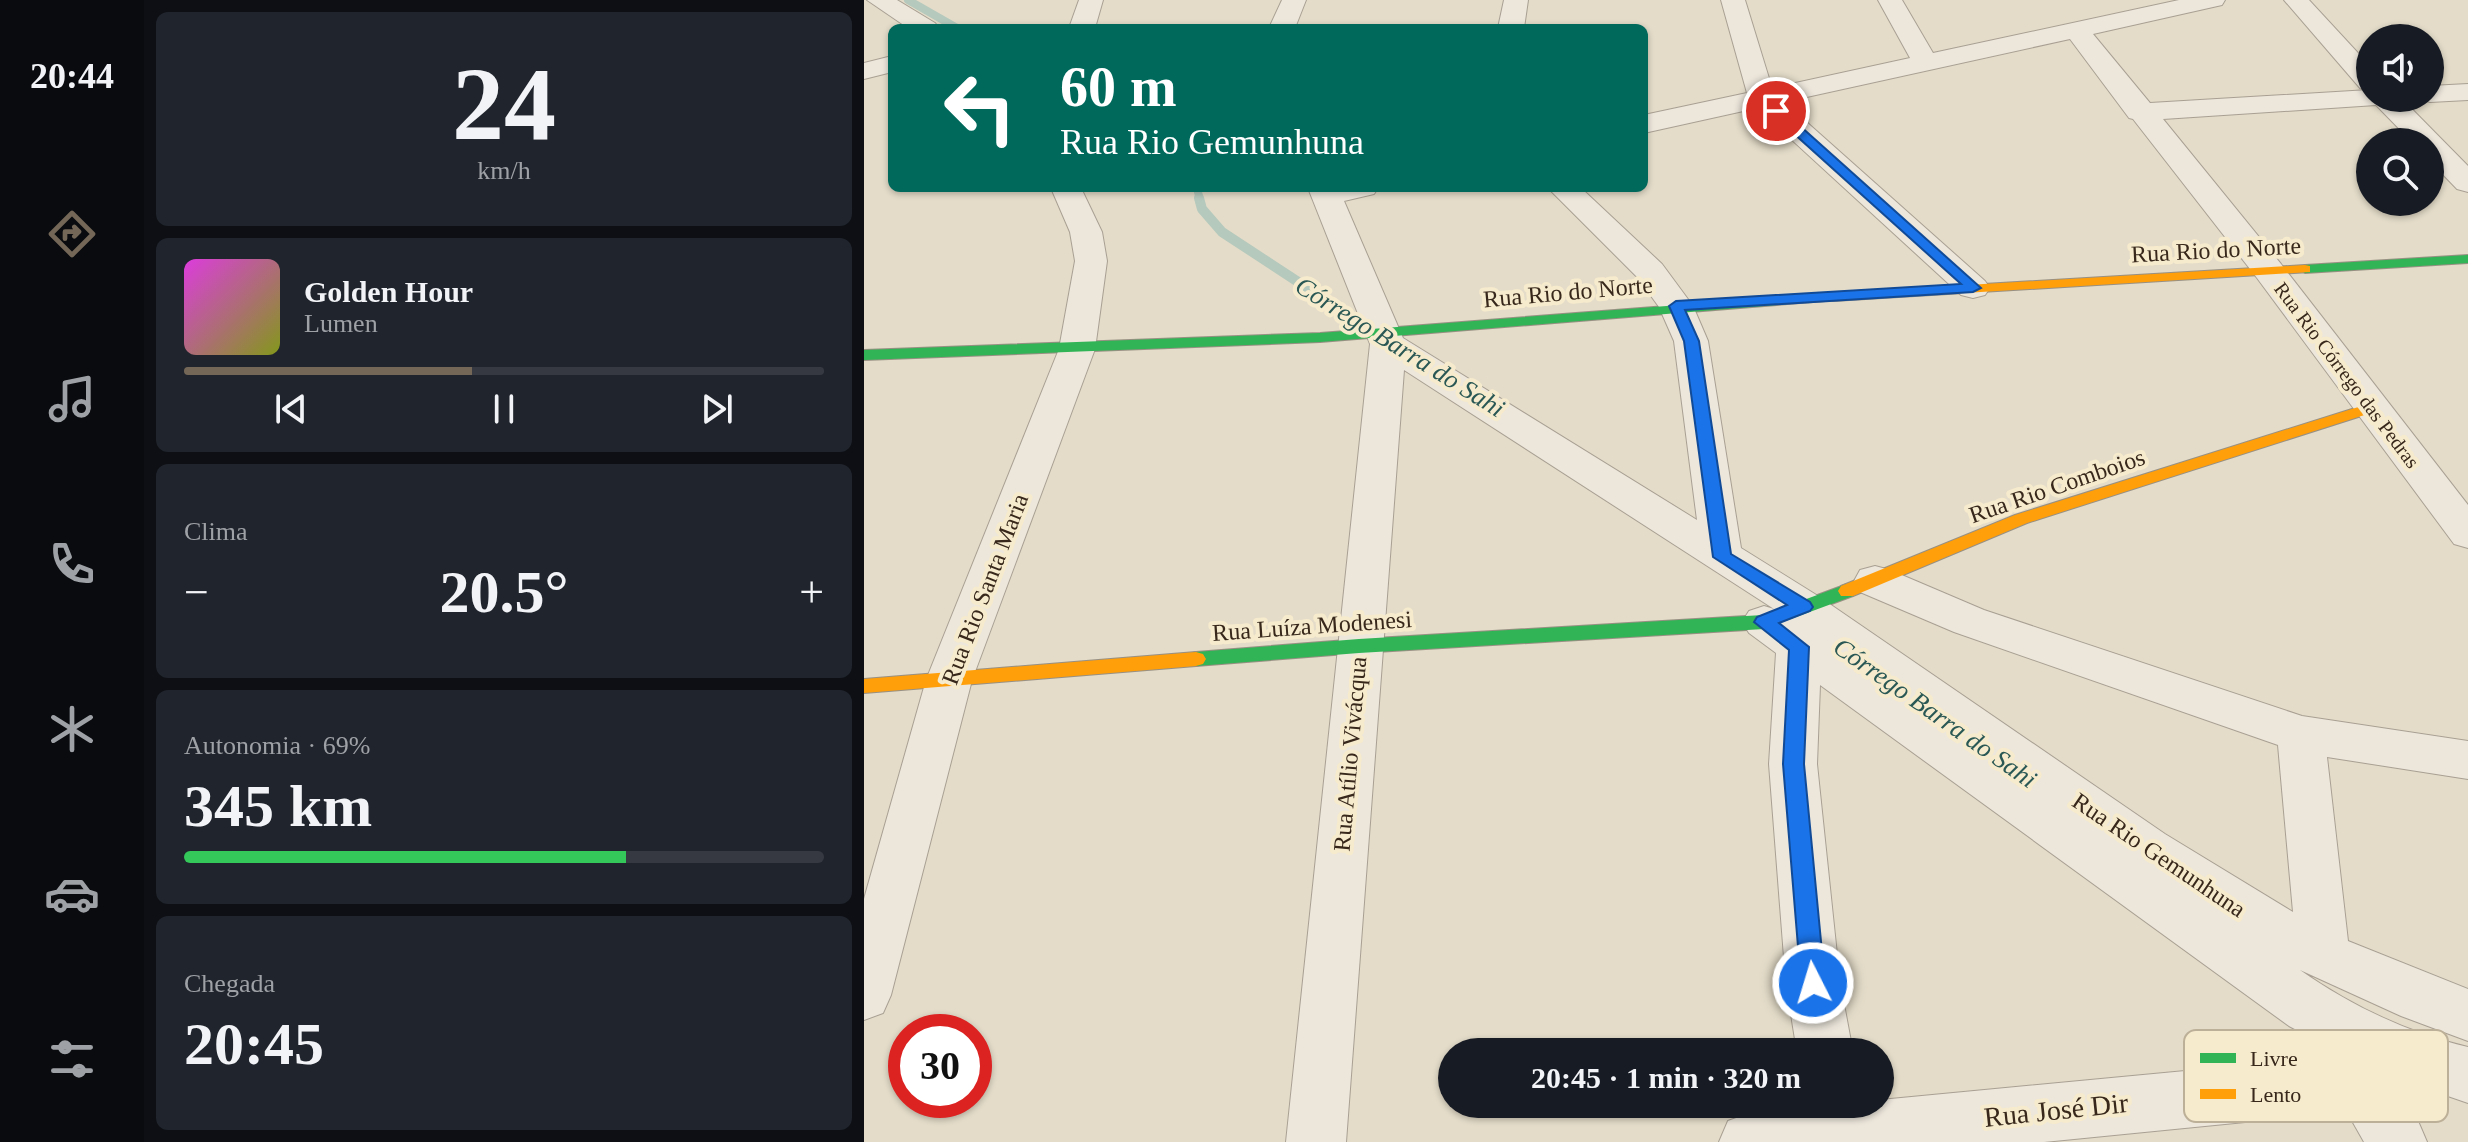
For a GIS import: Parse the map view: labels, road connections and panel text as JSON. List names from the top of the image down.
{
  "streets": {
    "street": [
      "Rua Rio do Norte",
      "Rua Rio Córrego das Pedras",
      "Rua Rio Comboios",
      "Rua Rio Santa Maria",
      "Rua Luíza Modenesi",
      "Rua Atílio Vivácqua",
      "Rua Rio Gemunhuna",
      "Rua José Dir"
    ]
  },
  "crossings": [
    ["Rua Rio do Norte", "Rua Rio Córrego das Pedras"],
    ["Rua Rio do Norte", "Rua Rio Santa Maria"],
    ["Rua Rio do Norte", "Rua Atílio Vivácqua"],
    ["Rua Rio do Norte", "Rua Rio Gemunhuna"],
    ["Rua Rio Córrego das Pedras", "Rua Rio Comboios"],
    ["Rua Rio Comboios", "Rua Luíza Modenesi"],
    ["Rua Rio Comboios", "Rua Rio Gemunhuna"],
    ["Rua Rio Santa Maria", "Rua Luíza Modenesi"],
    ["Rua Luíza Modenesi", "Rua Atílio Vivácqua"],
    ["Rua Luíza Modenesi", "Rua Rio Gemunhuna"],
    ["Rua Atílio Vivácqua", "Rua Rio Gemunhuna"]
  ],
  "water": ["Córrego Barra do Sahi"],
  "legend": ["Livre", "Lento"],
  "page": {
    "tabs": "20:44",
    "tile": [
      ["24", "km/h"],
      "Clima",
      ["Autonomia · 69%", "345 km"],
      ["Chegada", "20:45"]
    ],
    "turn": ["60 m", "Rua Rio Gemunhuna"],
    "song": ["Golden Hour", "Lumen"],
    "heat": ["−", "20.5°", "+"],
    "limit": "30",
    "trip": "20:45 · 1 min · 320 m"
  }
}
